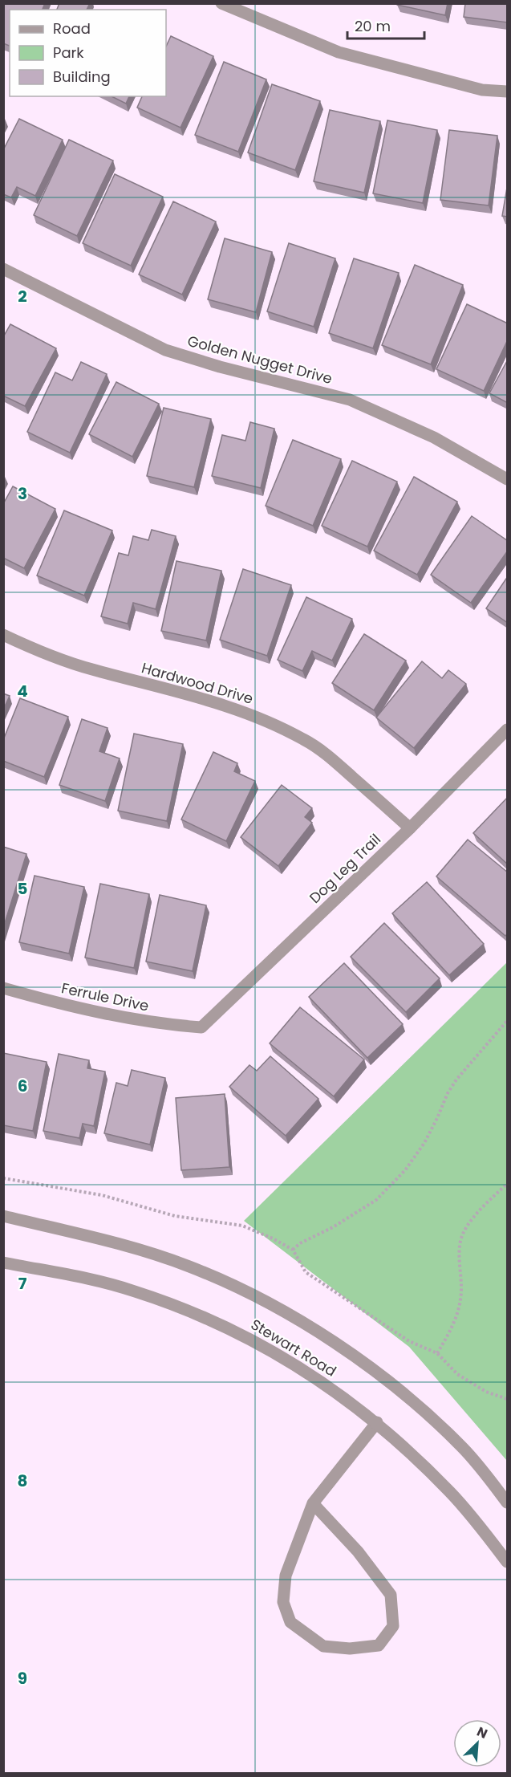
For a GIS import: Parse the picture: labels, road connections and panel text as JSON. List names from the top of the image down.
{
  "streets": {
    "street": [
      "Golden Nugget Drive",
      "Hardwood Drive",
      "Dog Leg Trail",
      "Ferrule Drive",
      "Stewart Road"
    ]
  },
  "crossings": [
    ["Hardwood Drive", "Dog Leg Trail"],
    ["Dog Leg Trail", "Ferrule Drive"]
  ],
  "legend": ["Road", "Park", "Building"],
  "scale_bar": "20 m",
  "north": "top right",
  "grid": {
    "rows": [
      "2",
      "3",
      "4",
      "5",
      "6",
      "7",
      "8",
      "9"
    ]
  }
}
